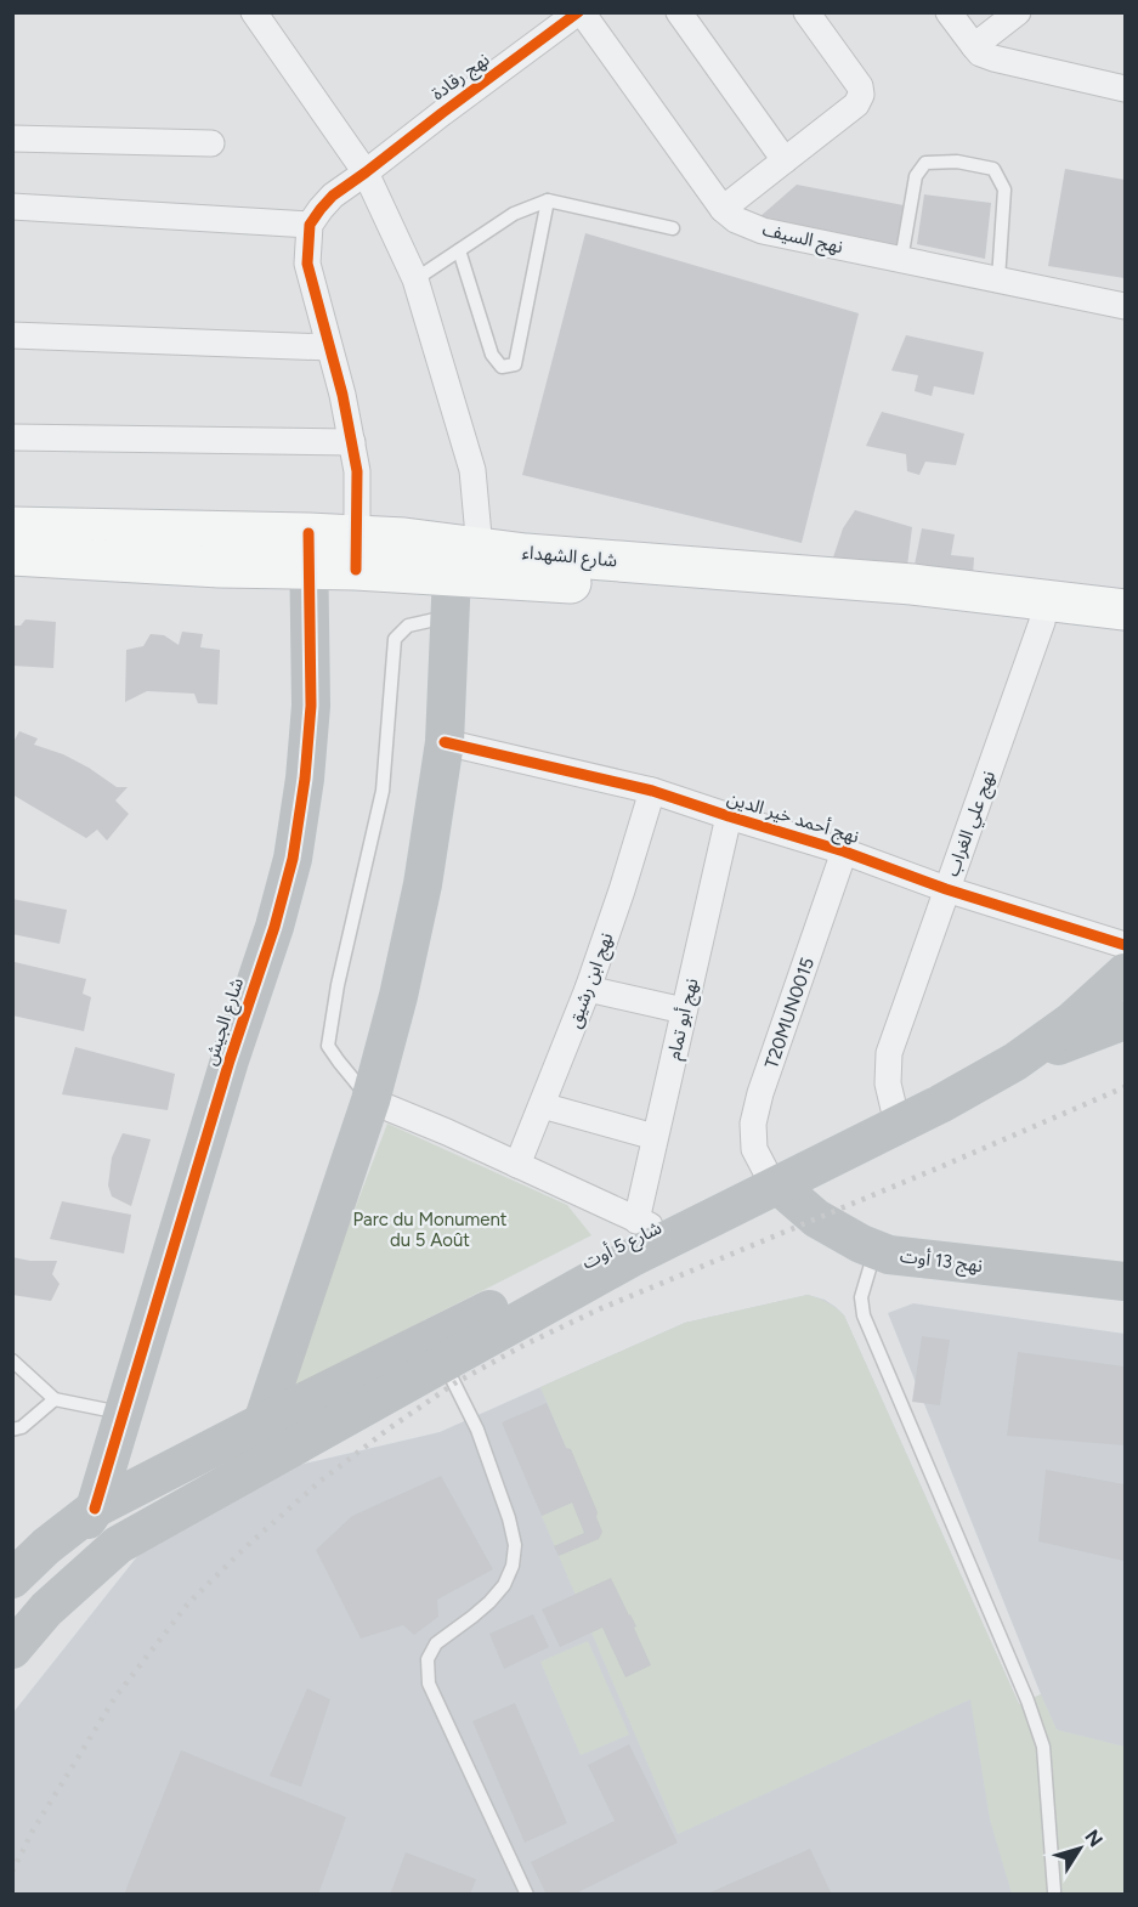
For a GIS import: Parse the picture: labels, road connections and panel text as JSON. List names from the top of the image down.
{
  "streets": {
    "main road": [
      "شارع الشهداء",
      "شارع الجيش",
      "شارع 5 أوت",
      "نهج 13 أوت"
    ],
    "street": [
      "نهج رقادة",
      "نهج السيف",
      "نهج أحمد خير الدين",
      "نهج علي الغراب",
      "نهج ابن رشيق",
      "T20MUN0015",
      "نهج أبو تمام"
    ]
  },
  "crossings": [
    ["نهج رقادة", "نهج السيف"],
    ["شارع الشهداء", "نهج علي الغراب"],
    ["شارع الشهداء", "شارع الجيش"],
    ["نهج أحمد خير الدين", "نهج علي الغراب"],
    ["نهج أحمد خير الدين", "نهج ابن رشيق"],
    ["نهج أحمد خير الدين", "T20MUN0015"],
    ["نهج أحمد خير الدين", "نهج أبو تمام"],
    ["نهج أحمد خير الدين", "شارع 5 أوت"],
    ["نهج علي الغراب", "شارع 5 أوت"],
    ["T20MUN0015", "شارع 5 أوت"],
    ["T20MUN0015", "نهج 13 أوت"],
    ["نهج أبو تمام", "شارع 5 أوت"],
    ["شارع الجيش", "شارع 5 أوت"],
    ["شارع 5 أوت", "نهج 13 أوت"]
  ],
  "parks": ["Parc du Monument du 5 Août"],
  "north": "top right"
}
